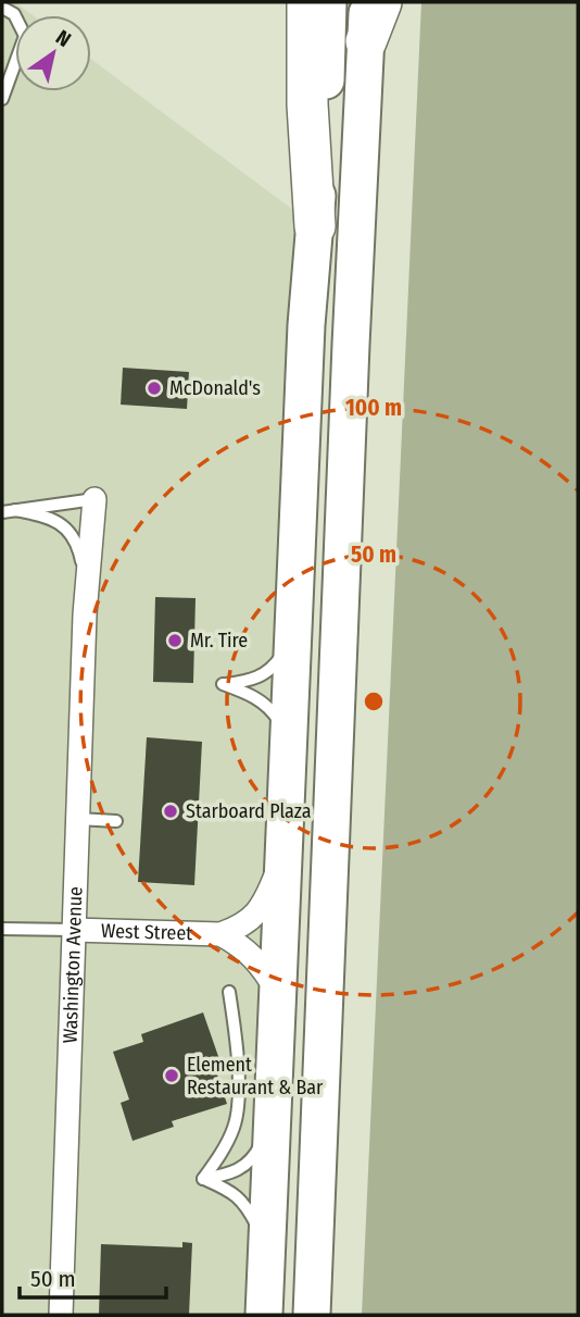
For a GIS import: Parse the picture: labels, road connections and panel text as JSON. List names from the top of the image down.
{
  "streets": {
    "street": ["West Street", "Washington Avenue"]
  },
  "crossings": [
    ["West Street", "Washington Avenue"]
  ],
  "places": [
    "McDonald's",
    "Mr. Tire",
    "Starboard Plaza",
    "Element Restaurant & Bar"
  ],
  "scale_bar": "50 m",
  "north": "top right",
  "rings": ["100 m", "50 m"]
}
